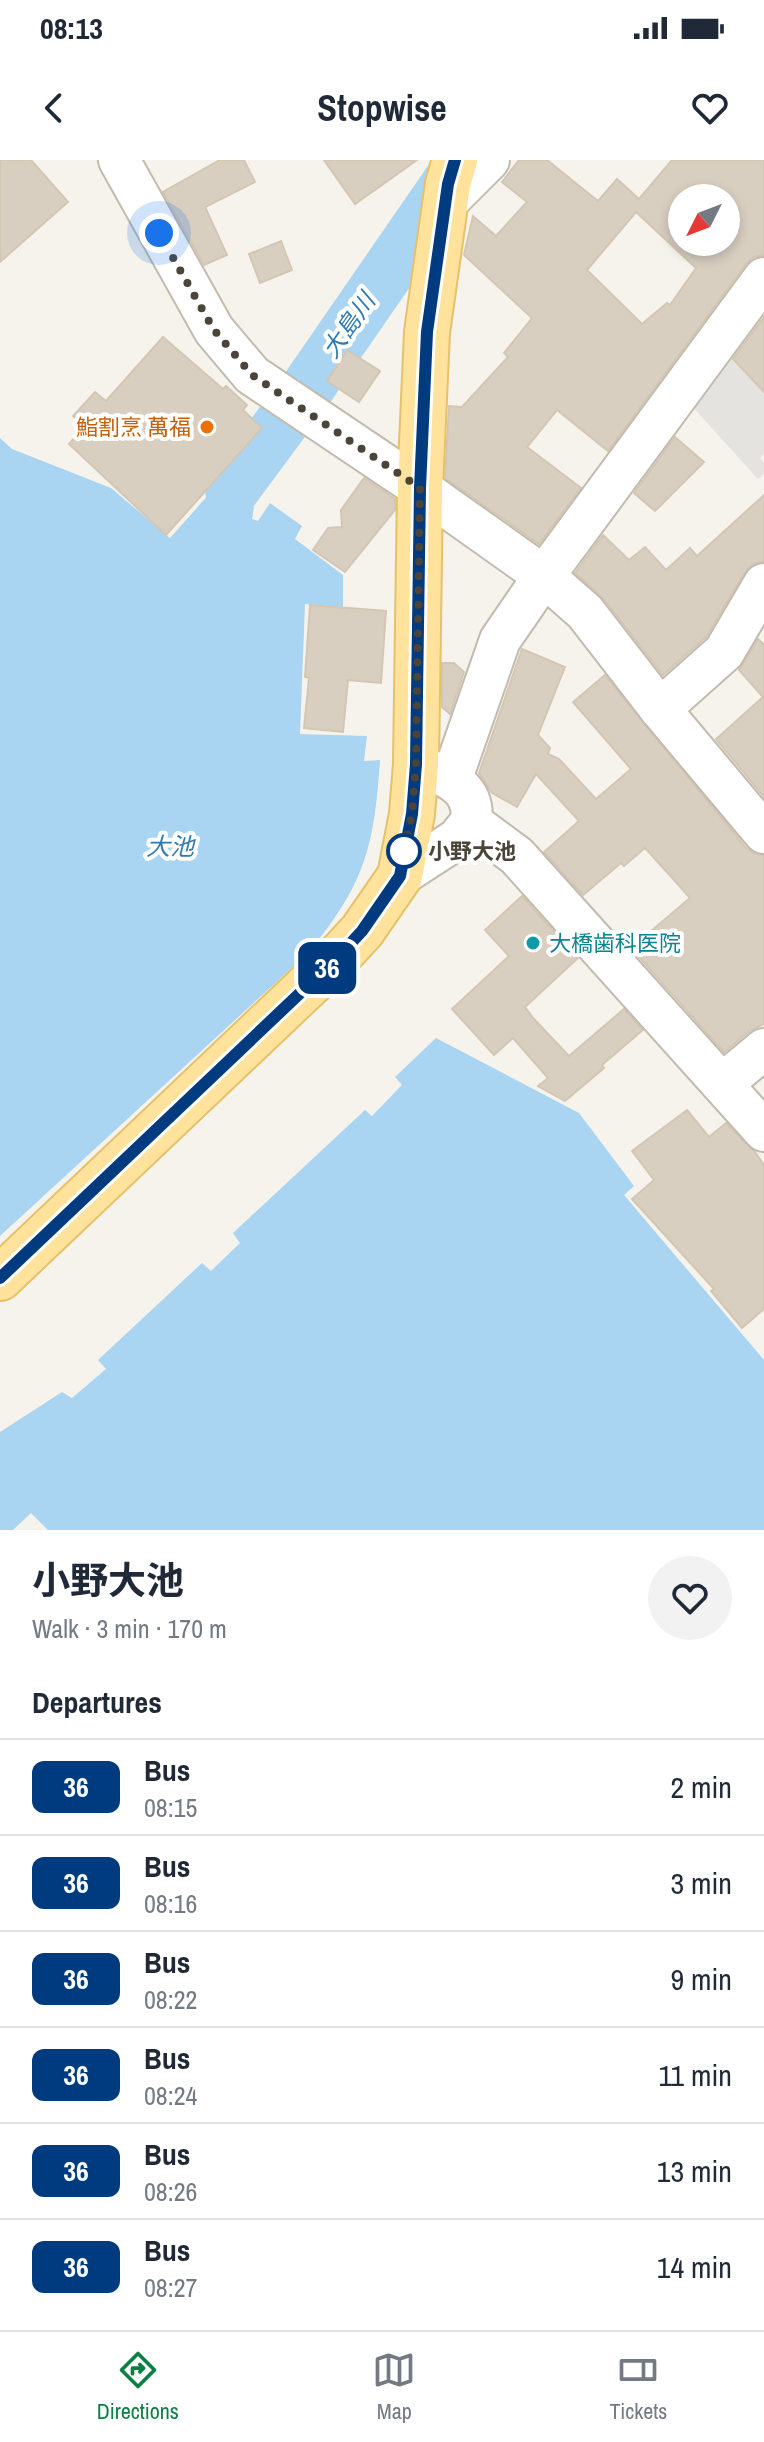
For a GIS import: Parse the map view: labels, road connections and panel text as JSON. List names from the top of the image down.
{
  "water": ["大島川", "大池"],
  "places": ["鮨割烹 萬福", "小野大池", "大橋歯科医院"],
  "lines": ["bus line 36"],
  "north": "bottom left",
  "page": {
    "status": "08:13",
    "header": "Stopwise",
    "on_map": "36",
    "heading": [
      ["小野大池", "Walk · 3 min · 170 m"],
      "Departures"
    ],
    "list": [
      {
        "mark": "36",
        "name": "Bus",
        "note": "08:15",
        "value": "2 min"
      },
      {
        "mark": "36",
        "name": "Bus",
        "note": "08:16",
        "value": "3 min"
      },
      {
        "mark": "36",
        "name": "Bus",
        "note": "08:22",
        "value": "9 min"
      },
      {
        "mark": "36",
        "name": "Bus",
        "note": "08:24",
        "value": "11 min"
      },
      {
        "mark": "36",
        "name": "Bus",
        "note": "08:26",
        "value": "13 min"
      },
      {
        "mark": "36",
        "name": "Bus",
        "note": "08:27",
        "value": "14 min"
      }
    ],
    "tabs": ["Directions", "Map", "Tickets"]
  }
}
